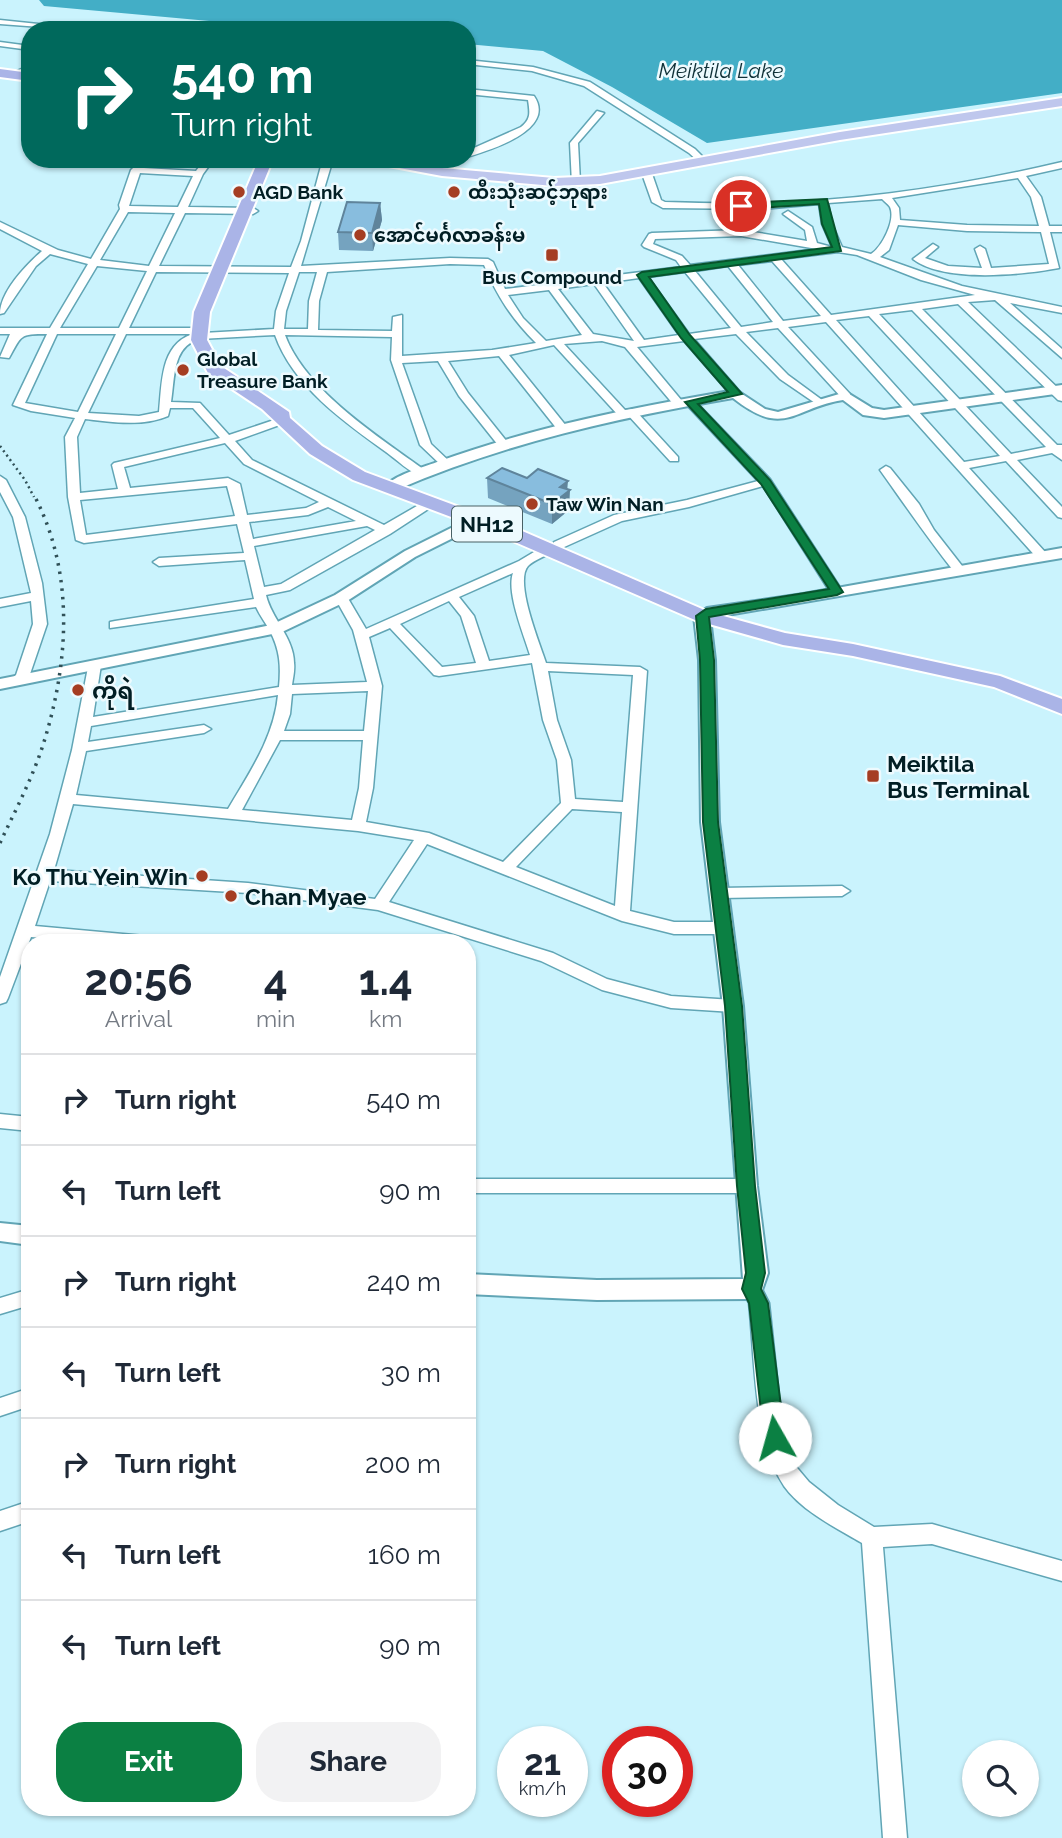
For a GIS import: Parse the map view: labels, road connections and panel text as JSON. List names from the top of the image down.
{
  "streets": {
    "highway": ["NH12"]
  },
  "water": ["Meiktila Lake"],
  "places": {
    "other": [
      "AGD Bank",
      "ထီးသုံးဆင့်ဘုရား",
      "အောင်မင်္ဂလာခန်းမ",
      "Global Treasure Bank",
      "Taw Win Nan",
      "ကိုရဲ",
      "Ko Thu Yein Win",
      "Chan Myae"
    ],
    "transit": ["Bus Compound", "Meiktila Bus Terminal"]
  },
  "page": {
    "turn": ["540 m", "Turn right"],
    "eta": [
      "20:56",
      "Arrival",
      "4",
      "min",
      "1.4",
      "km"
    ],
    "list": [
      {
        "name": "Turn right",
        "value": "540 m"
      },
      {
        "name": "Turn left",
        "value": "90 m"
      },
      {
        "name": "Turn right",
        "value": "240 m"
      },
      {
        "name": "Turn left",
        "value": "30 m"
      },
      {
        "name": "Turn right",
        "value": "200 m"
      },
      {
        "name": "Turn left",
        "value": "160 m"
      },
      {
        "name": "Turn left",
        "value": "90 m"
      }
    ],
    "buttons": ["Exit", "Share"],
    "speed": "21 km/h",
    "limit": "30"
  }
}
